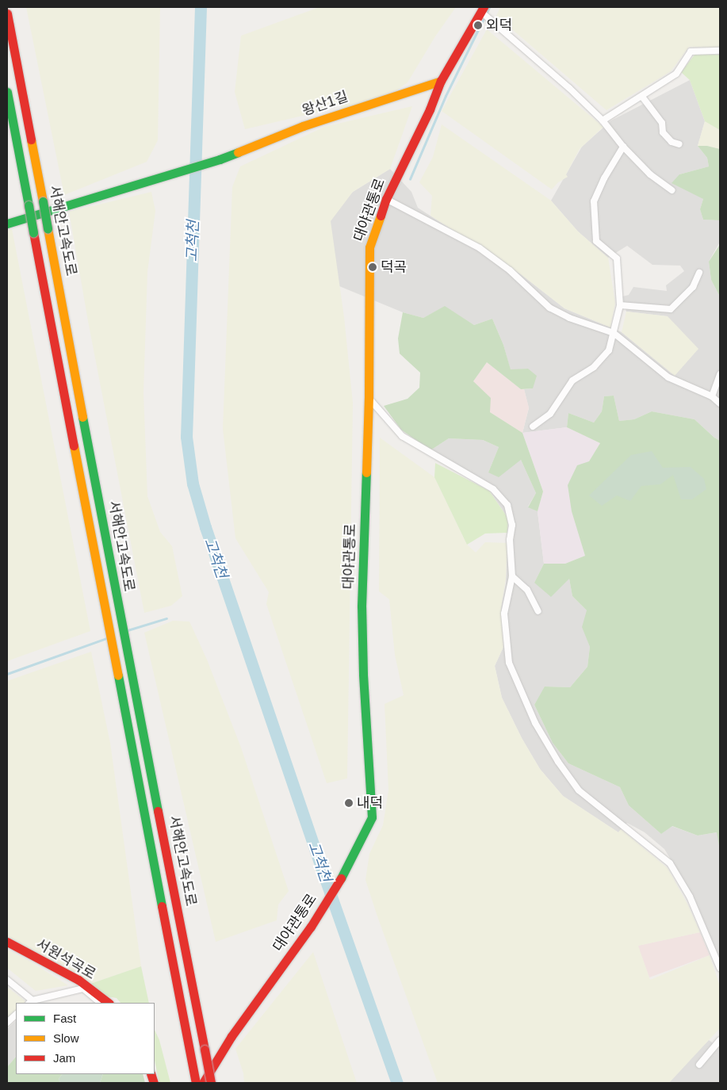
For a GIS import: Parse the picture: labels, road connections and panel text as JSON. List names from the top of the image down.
{
  "streets": {
    "main road": [
      "왕산1길",
      "대야관통로",
      "서해안고속도로",
      "서원석곡로"
    ]
  },
  "crossings": [
    ["왕산1길", "대야관통로"]
  ],
  "water": ["고척천"],
  "places": ["외덕", "덕곡", "내덕"],
  "legend": ["Fast", "Slow", "Jam"]
}
